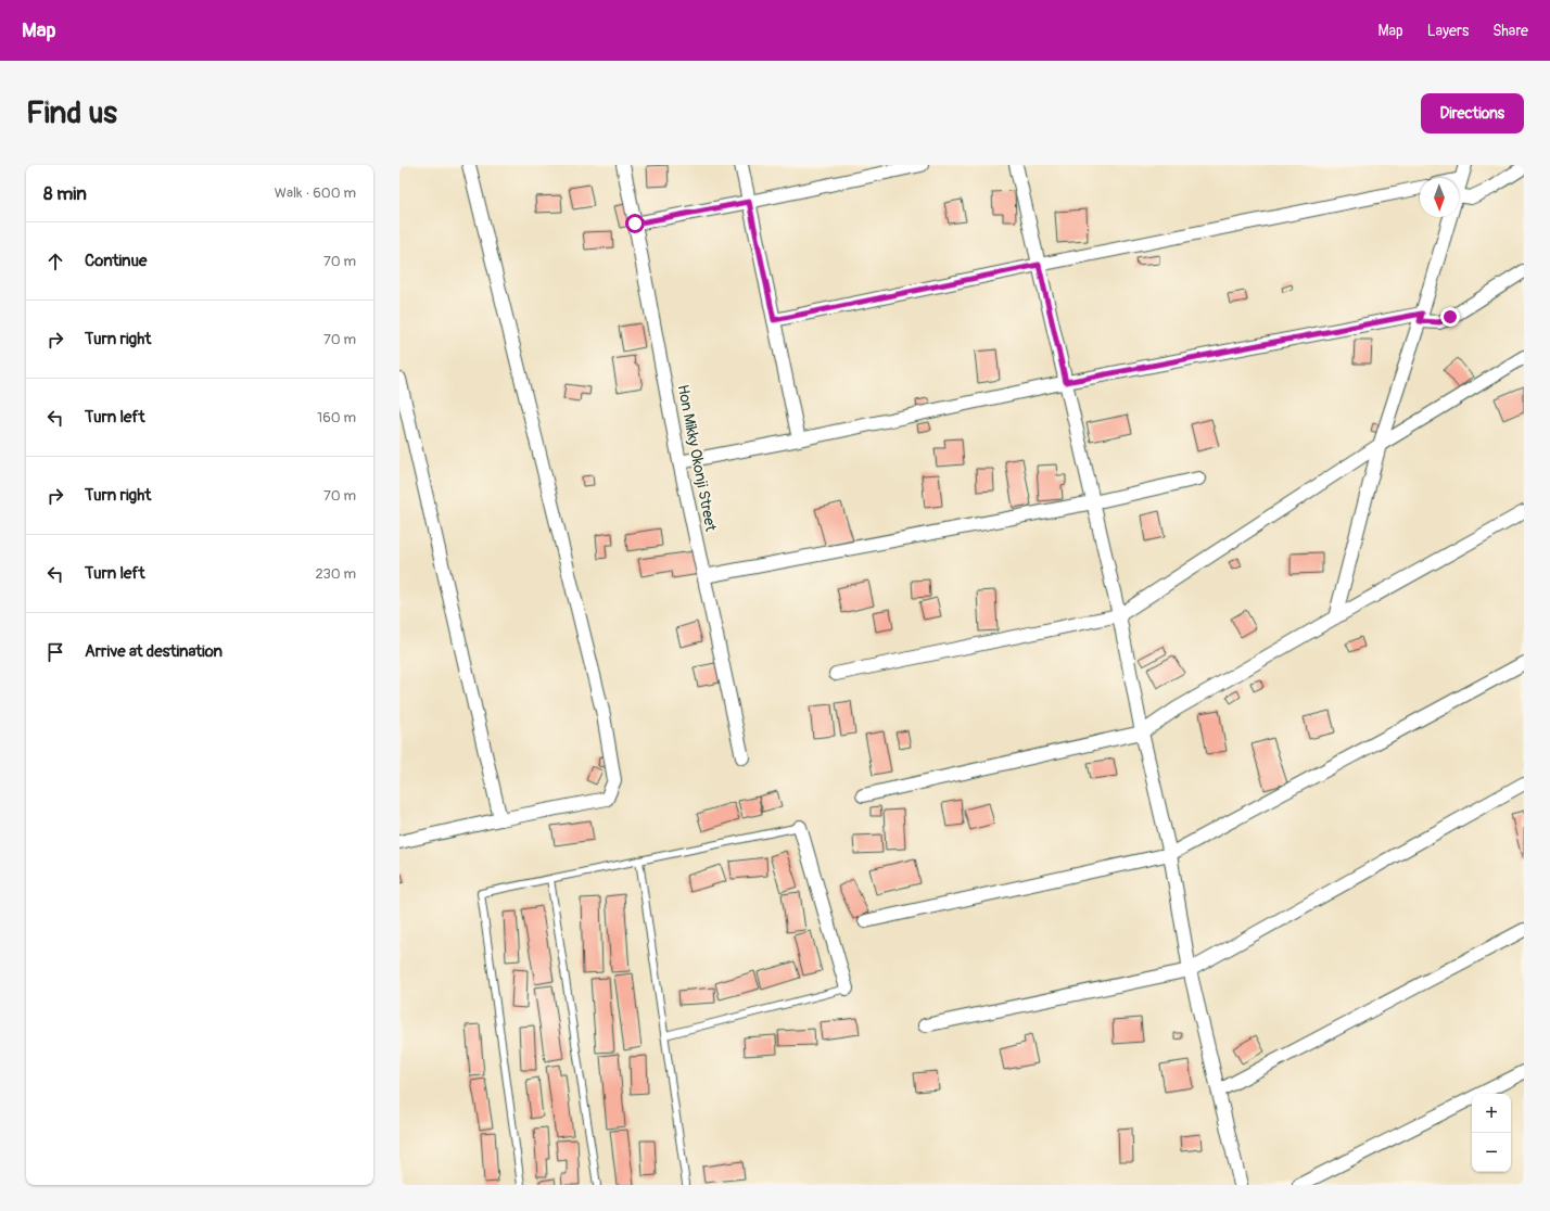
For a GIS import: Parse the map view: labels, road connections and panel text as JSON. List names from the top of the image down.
{
  "streets": {
    "street": ["Hon Mikky Okonji Street"]
  },
  "north": "bottom",
  "page": {
    "header": "Map",
    "nav": ["Map", "Layers", "Share"],
    "buttons": "Directions",
    "title": "Find us",
    "heading": ["8 min", "Walk · 600 m"],
    "list": [
      ["Continue", "70 m"],
      ["Turn right", "70 m"],
      ["Turn left", "160 m"],
      ["Turn right", "70 m"],
      ["Turn left", "230 m"],
      "Arrive at destination"
    ],
    "map_buttons": ["+", "−"]
  }
}
